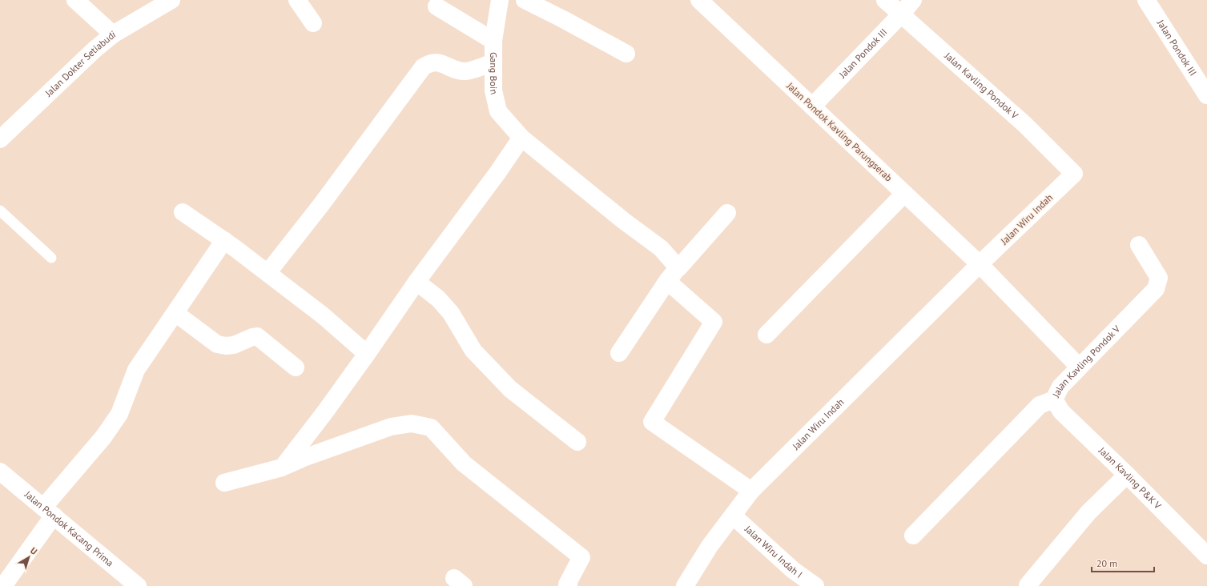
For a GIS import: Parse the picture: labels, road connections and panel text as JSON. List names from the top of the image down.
{
  "streets": {
    "street": [
      "Jalan Pondok III",
      "Jalan Dokter Setiabudi",
      "Gang Boin",
      "Jalan Kavling Pondok V",
      "Jalan Pondok Kavling Parungserab",
      "Jalan Wiru Indah",
      "Jalan Kavling P&K V",
      "Jalan Pondok Kacang Prima",
      "Jalan Wiru Indah I"
    ]
  },
  "crossings": [
    ["Jalan Pondok III", "Jalan Kavling Pondok V"],
    ["Jalan Pondok III", "Jalan Pondok Kavling Parungserab"],
    ["Gang Boin", "Jalan Wiru Indah"],
    ["Jalan Kavling Pondok V", "Jalan Pondok Kavling Parungserab"],
    ["Jalan Kavling Pondok V", "Jalan Wiru Indah"],
    ["Jalan Kavling Pondok V", "Jalan Kavling P&K V"],
    ["Jalan Pondok Kavling Parungserab", "Jalan Wiru Indah"],
    ["Jalan Wiru Indah", "Jalan Wiru Indah I"]
  ],
  "scale_bar": "20 m",
  "north": "top right"
}
